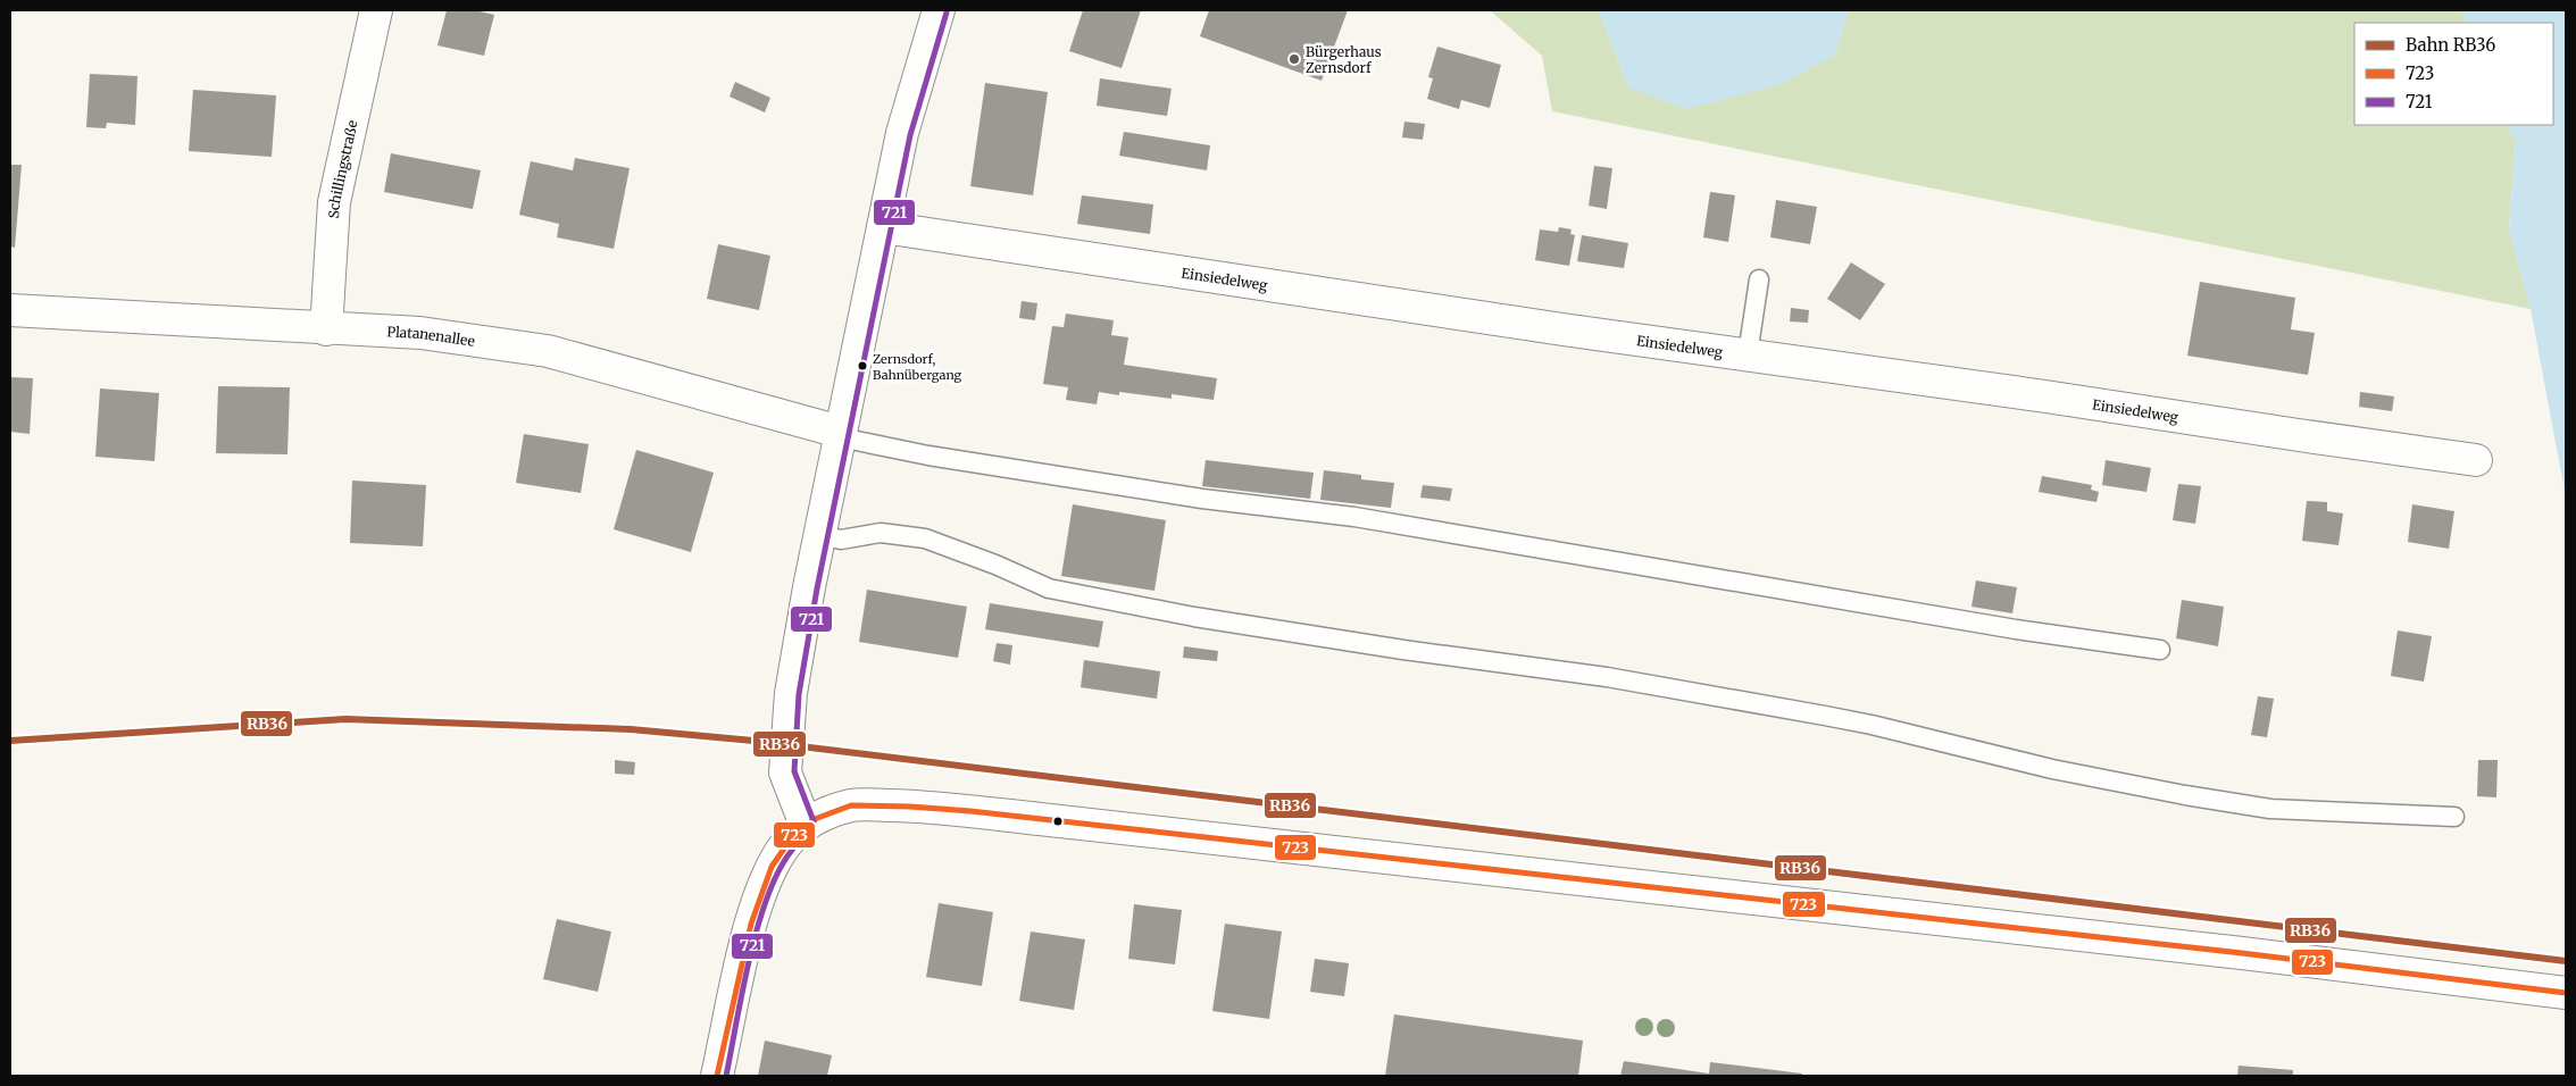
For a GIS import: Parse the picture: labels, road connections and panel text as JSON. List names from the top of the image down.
{
  "streets": {
    "street": ["Schillingstraße", "Einsiedelweg", "Platanenallee"]
  },
  "crossings": [
    ["Schillingstraße", "Platanenallee"]
  ],
  "places": ["Bürgerhaus Zernsdorf", "Zernsdorf, Bahnübergang"],
  "lines": ["transit line 721", "rail line RB36", "transit line 723"],
  "legend": ["Bahn RB36", "723", "721"]
}
